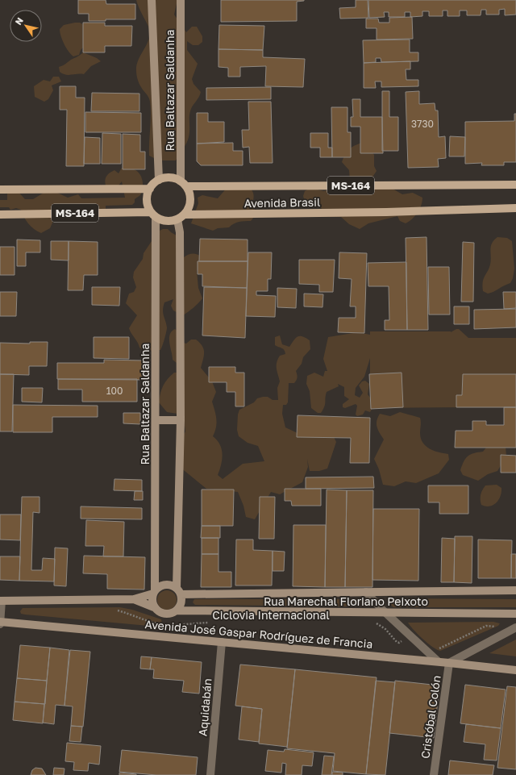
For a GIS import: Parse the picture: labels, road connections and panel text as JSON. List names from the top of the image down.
{
  "streets": {
    "main road": [
      "Rua Baltazar Saldanha",
      "MS-164",
      "Avenida Brasil",
      "Rua Marechal Floriano Peixoto",
      "Avenida José Gaspar Rodríguez de Francia"
    ],
    "street": ["Aquidabán", "Cristóbal Colón"],
    "path": ["Ciclovia Internacional"]
  },
  "crossings": [
    ["Rua Baltazar Saldanha", "MS-164"],
    ["Rua Baltazar Saldanha", "Avenida Brasil"],
    ["Rua Baltazar Saldanha", "Rua Marechal Floriano Peixoto"],
    ["MS-164", "Avenida Brasil"],
    ["Avenida José Gaspar Rodríguez de Francia", "Aquidabán"],
    ["Avenida José Gaspar Rodríguez de Francia", "Cristóbal Colón"]
  ],
  "house_numbers": ["3730", "100"],
  "north": "top left"
}
